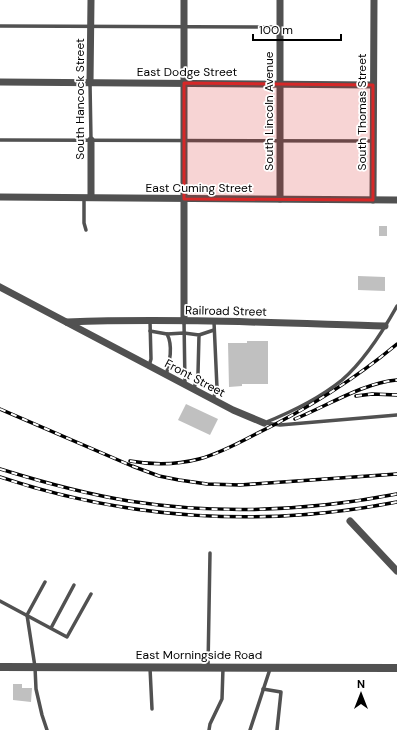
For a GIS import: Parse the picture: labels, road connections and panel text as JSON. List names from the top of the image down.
{
  "streets": {
    "street": [
      "East Dodge Street",
      "South Hancock Street",
      "South Lincoln Avenue",
      "South Thomas Street",
      "East Cuming Street",
      "Railroad Street",
      "Front Street",
      "East Morningside Road"
    ]
  },
  "crossings": [
    ["East Dodge Street", "South Hancock Street"],
    ["East Dodge Street", "South Lincoln Avenue"],
    ["East Dodge Street", "South Thomas Street"],
    ["South Hancock Street", "East Cuming Street"],
    ["South Lincoln Avenue", "East Cuming Street"],
    ["South Thomas Street", "East Cuming Street"],
    ["Railroad Street", "Front Street"]
  ],
  "scale_bar": "100 m",
  "north": "top"
}
